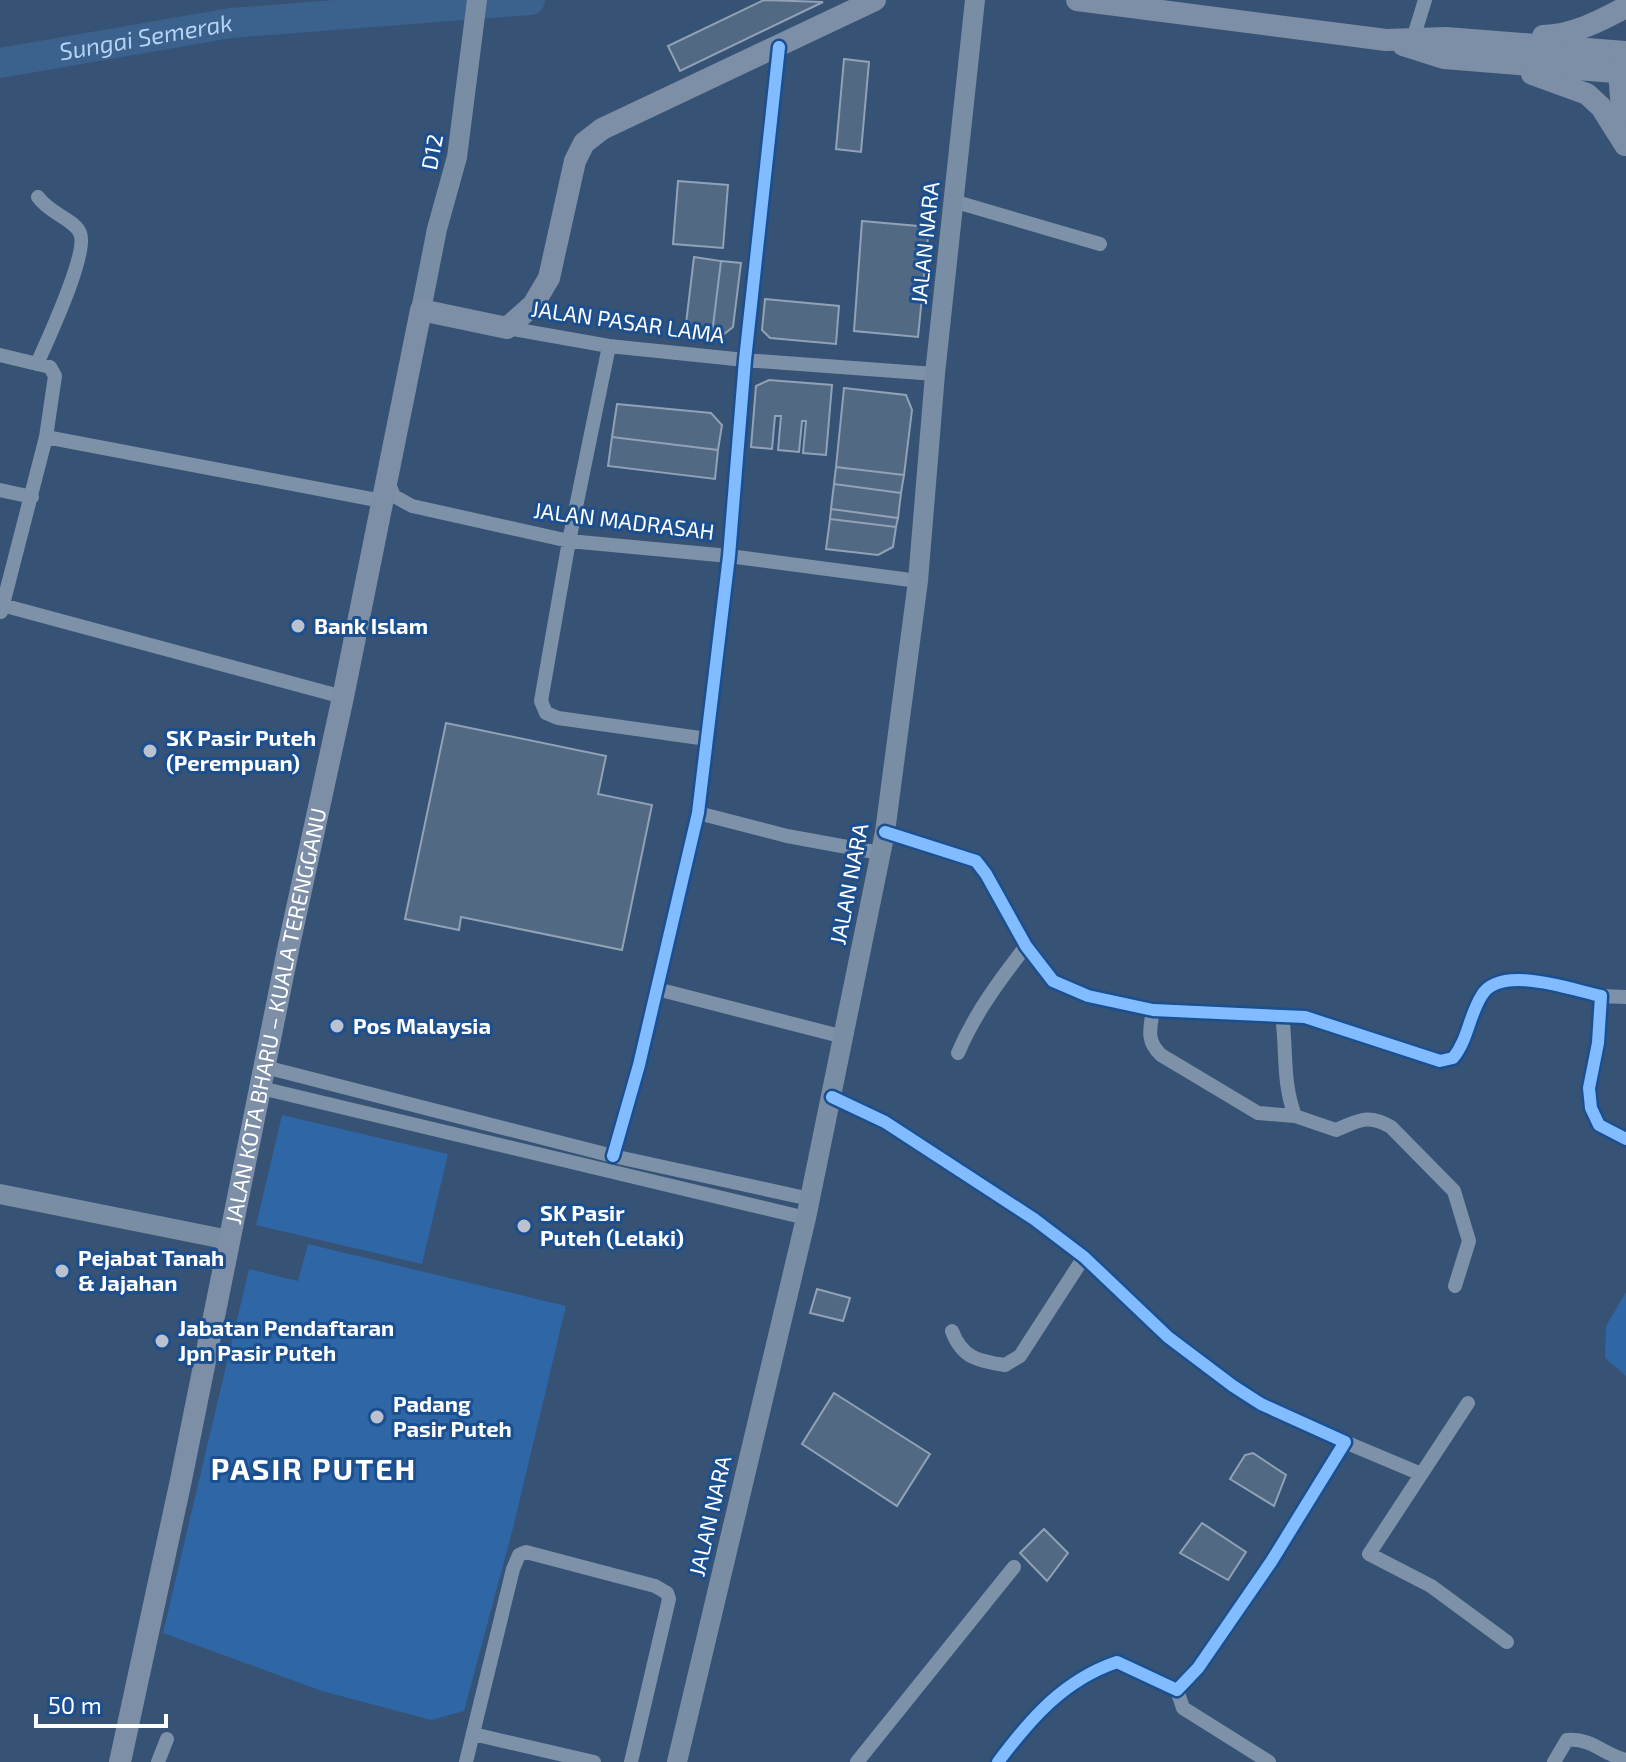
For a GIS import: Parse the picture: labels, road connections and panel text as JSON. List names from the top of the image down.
{
  "streets": {
    "main road": ["D12", "JALAN NARA", "JALAN KOTA BHARU – KUALA TERENGGANU"],
    "street": ["JALAN PASAR LAMA", "JALAN MADRASAH"]
  },
  "crossings": [
    ["D12", "JALAN KOTA BHARU – KUALA TERENGGANU"],
    ["JALAN NARA", "JALAN PASAR LAMA"],
    ["JALAN NARA", "JALAN MADRASAH"],
    ["JALAN MADRASAH", "JALAN KOTA BHARU – KUALA TERENGGANU"]
  ],
  "districts": ["PASIR PUTEH"],
  "water": ["Sungai Semerak"],
  "places": [
    "Bank Islam",
    "SK Pasir Puteh (Perempuan)",
    "Pos Malaysia",
    "SK Pasir Puteh (Lelaki)",
    "Pejabat Tanah & Jajahan",
    "Jabatan Pendaftaran Jpn Pasir Puteh",
    "Padang Pasir Puteh"
  ],
  "scale_bar": "50 m"
}
